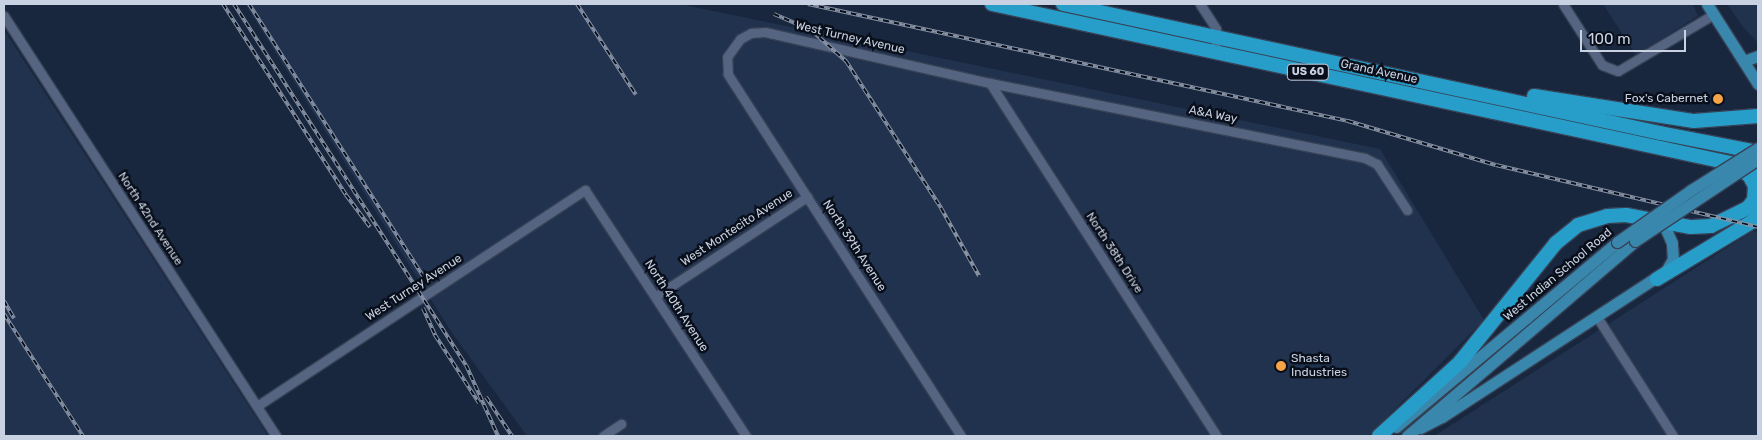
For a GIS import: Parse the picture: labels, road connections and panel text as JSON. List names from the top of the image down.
{
  "streets": {
    "highway": ["US 60", "Grand Avenue"],
    "main road": ["West Indian School Road"],
    "street": [
      "West Turney Avenue",
      "A&A Way",
      "North 42nd Avenue",
      "West Montecito Avenue",
      "North 39th Avenue",
      "North 38th Drive",
      "North 40th Avenue"
    ]
  },
  "crossings": [
    ["West Turney Avenue", "A&A Way"],
    ["West Turney Avenue", "North 42nd Avenue"],
    ["West Turney Avenue", "North 39th Avenue"],
    ["West Turney Avenue", "North 38th Drive"],
    ["West Turney Avenue", "North 40th Avenue"],
    ["Grand Avenue", "West Indian School Road"],
    ["A&A Way", "North 38th Drive"],
    ["West Montecito Avenue", "North 39th Avenue"],
    ["West Montecito Avenue", "North 40th Avenue"]
  ],
  "places": ["Fox's Cabernet", "Shasta Industries"],
  "scale_bar": "100 m"
}
